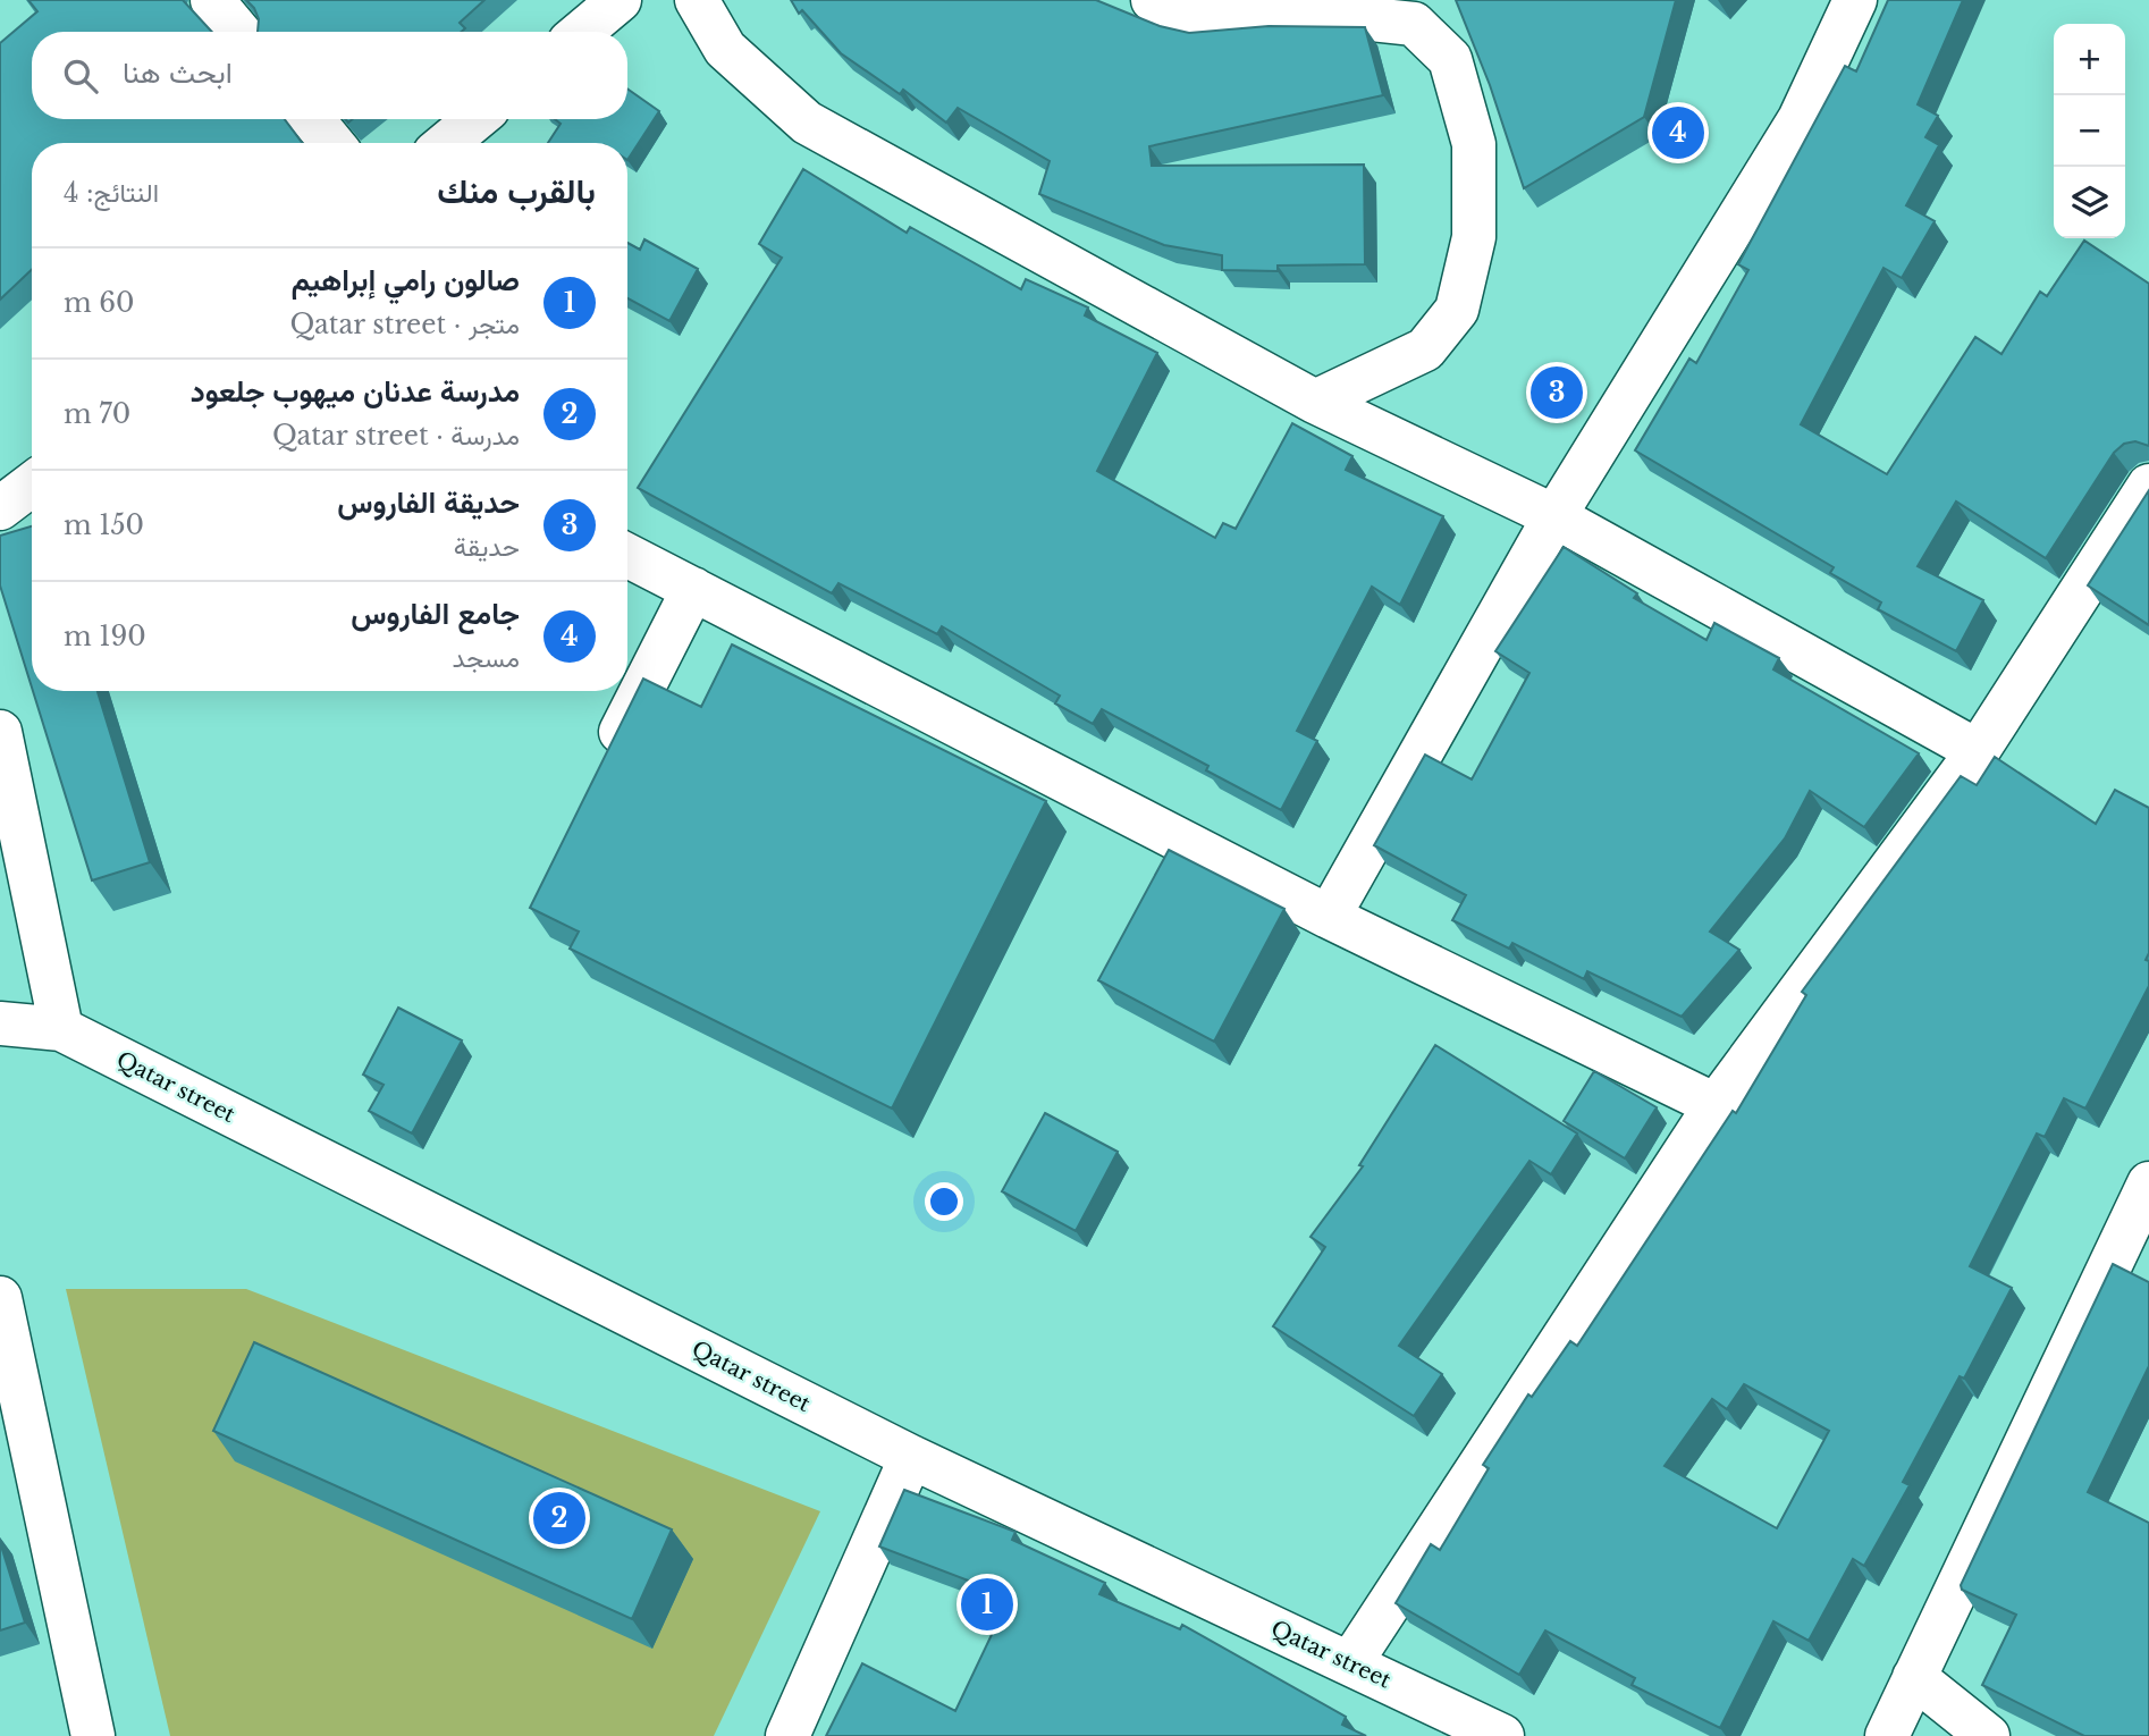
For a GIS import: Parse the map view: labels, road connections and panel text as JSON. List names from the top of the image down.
{
  "streets": {
    "street": ["Qatar street"]
  },
  "page": {
    "map_buttons": ["+", "−"],
    "search": "ابحث هنا",
    "pins": [
      "4",
      "3",
      "2",
      "1"
    ],
    "heading": ["بالقرب منك", "النتائج: 4"],
    "list": [
      {
        "mark": "1",
        "name": "صالون رامي إبراهيم",
        "note": "متجر · Qatar street",
        "value": "60 m"
      },
      {
        "mark": "2",
        "name": "مدرسة عدنان ميهوب جلعود",
        "note": "مدرسة · Qatar street",
        "value": "70 m"
      },
      {
        "mark": "3",
        "name": "حديقة الفاروس",
        "note": "حديقة",
        "value": "150 m"
      },
      {
        "mark": "4",
        "name": "جامع الفاروس",
        "note": "مسجد",
        "value": "190 m"
      }
    ]
  }
}
